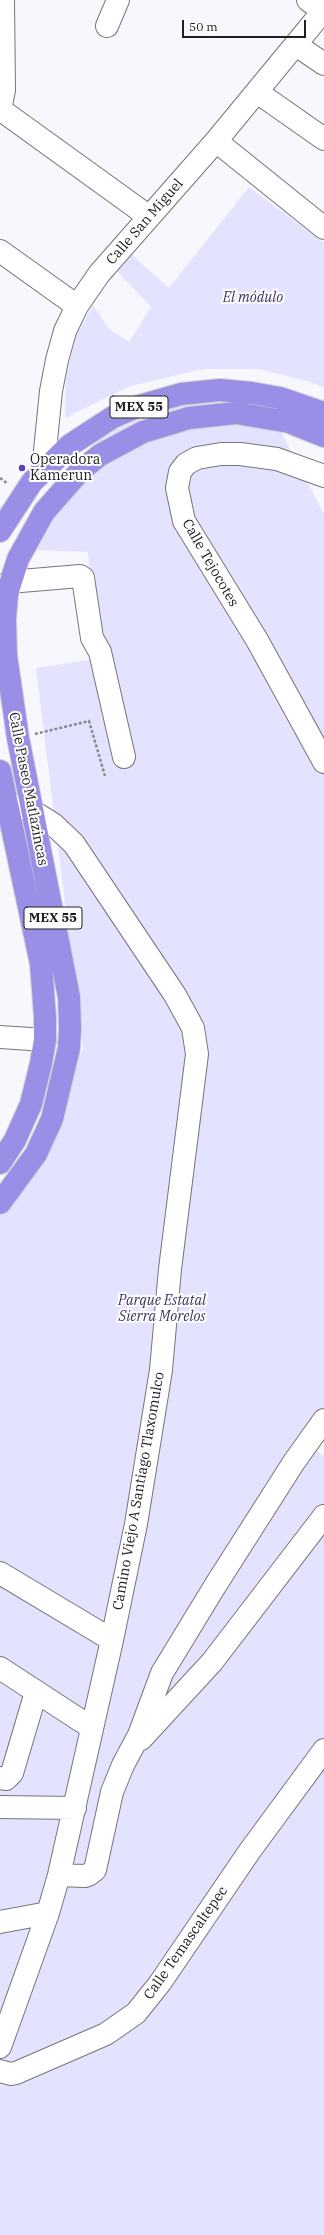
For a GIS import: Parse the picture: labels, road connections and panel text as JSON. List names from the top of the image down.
{
  "streets": {
    "highway": ["MEX 55", "Calle Paseo Matlazincas"],
    "street": [
      "Calle San Miguel",
      "Calle Tejocotes",
      "Camino Viejo A Santiago Tlaxomulco",
      "Calle Temascaltepec"
    ]
  },
  "crossings": [
    ["Calle San Miguel", "MEX 55"],
    ["Calle Paseo Matlazincas", "Camino Viejo A Santiago Tlaxomulco"]
  ],
  "parks": ["El módulo", "Parque Estatal Sierra Morelos"],
  "places": ["Operadora Kamerun"],
  "scale_bar": "50 m"
}
